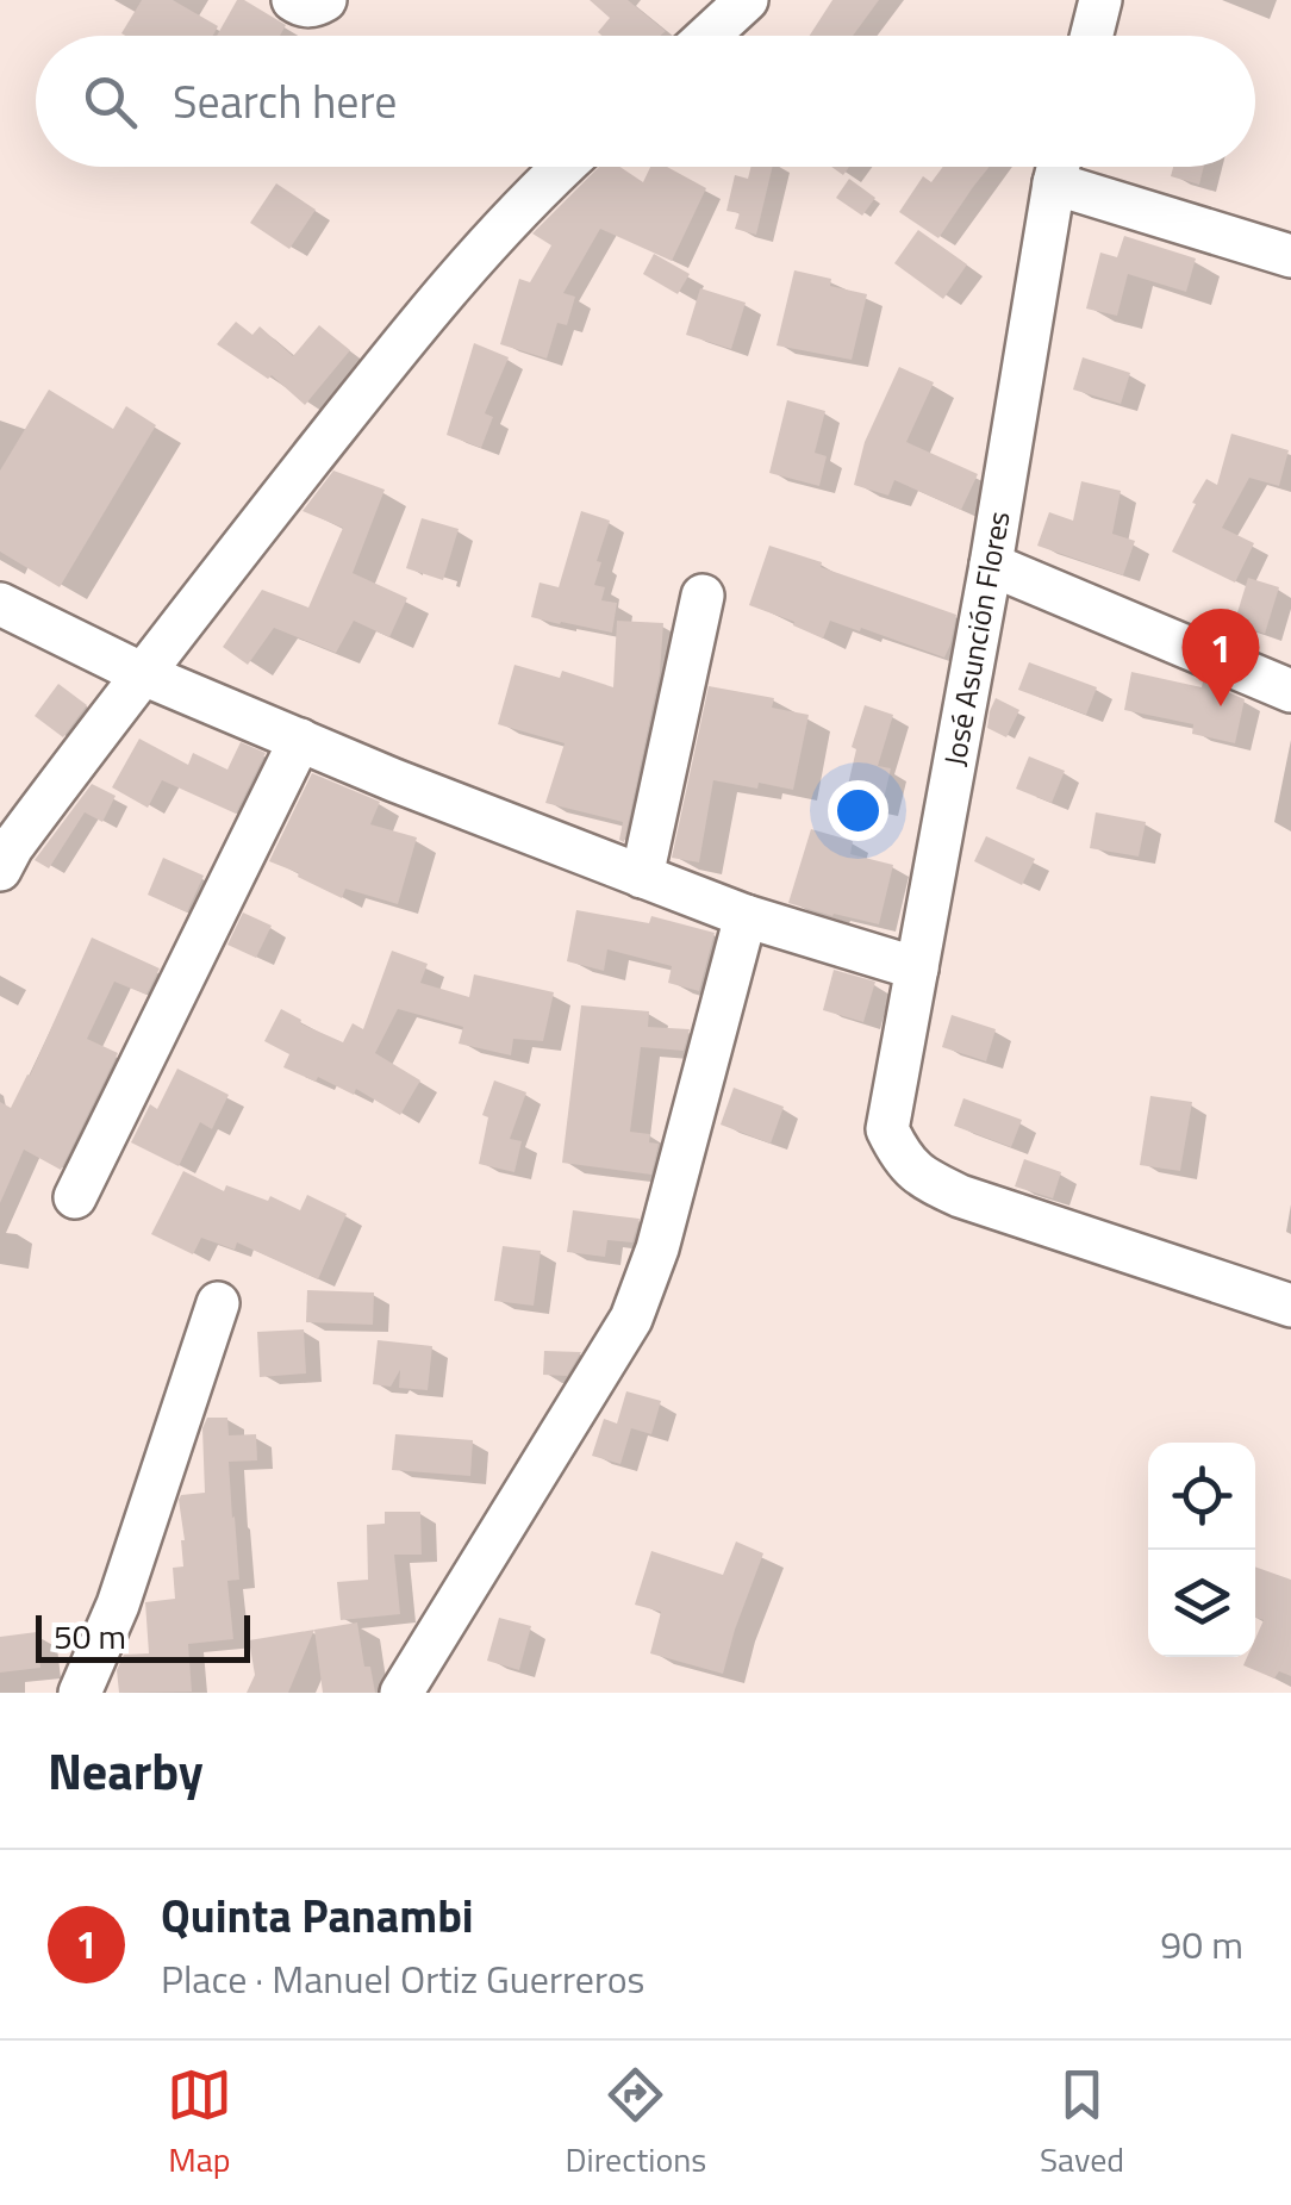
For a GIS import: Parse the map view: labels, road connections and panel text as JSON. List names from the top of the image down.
{
  "streets": {
    "street": ["José Asunción Flores"]
  },
  "scale_bar": "50 m",
  "page": {
    "search": "Search here",
    "pins": "1",
    "scale": "50 m",
    "heading": "Nearby",
    "list": [
      {
        "mark": "1",
        "name": "Quinta Panambi",
        "note": "Place · Manuel Ortiz Guerreros",
        "value": "90 m"
      }
    ],
    "nav": ["Map", "Directions", "Saved"]
  }
}
